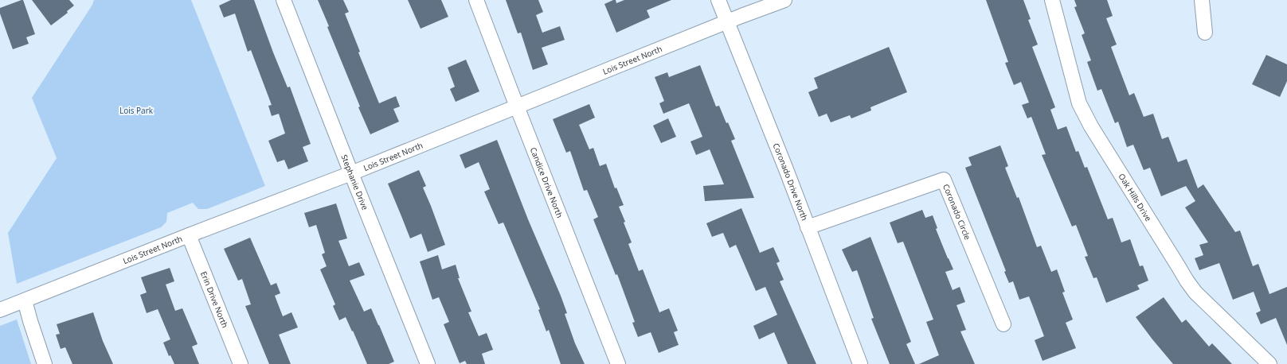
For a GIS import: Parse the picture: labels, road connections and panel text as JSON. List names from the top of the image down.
{
  "streets": {
    "street": [
      "Lois Street North",
      "Stephanie Drive",
      "Candice Drive North",
      "Coronado Drive North",
      "Oak Hills Drive",
      "Coronado Circle",
      "Erin Drive North"
    ]
  },
  "crossings": [
    ["Lois Street North", "Stephanie Drive"],
    ["Lois Street North", "Candice Drive North"],
    ["Lois Street North", "Coronado Drive North"],
    ["Lois Street North", "Erin Drive North"],
    ["Coronado Drive North", "Coronado Circle"]
  ],
  "parks": ["Lois Park"]
}
